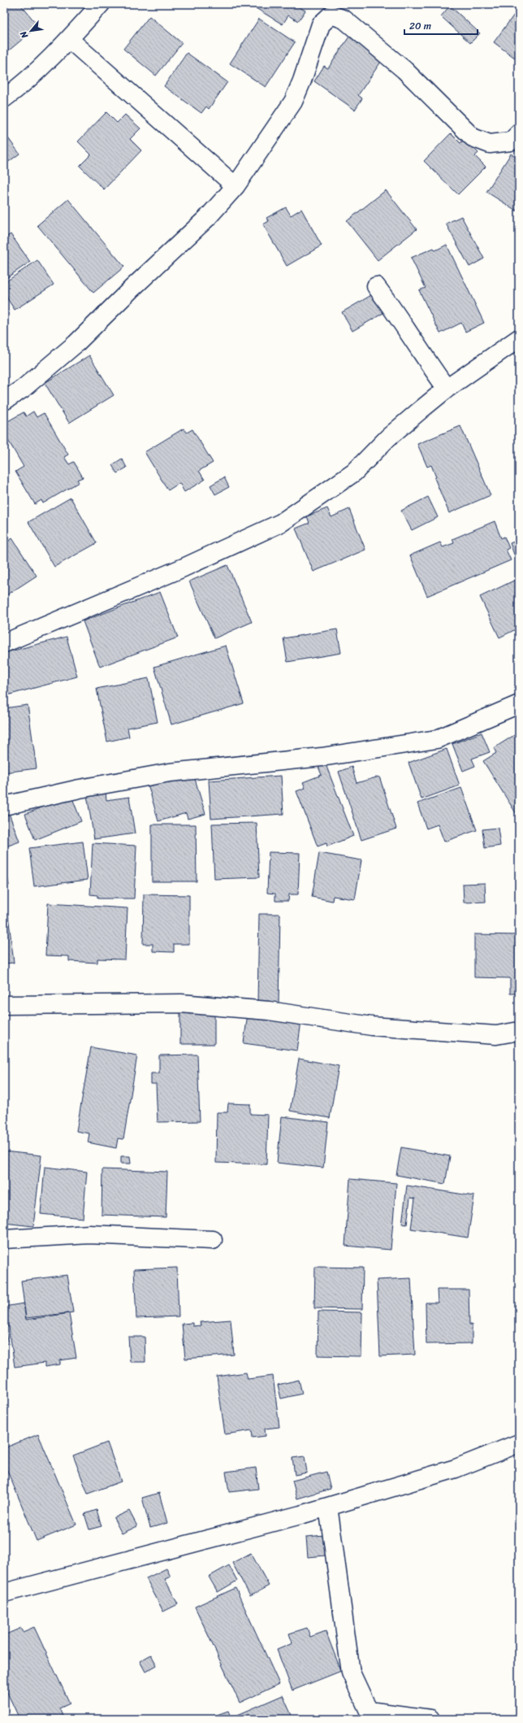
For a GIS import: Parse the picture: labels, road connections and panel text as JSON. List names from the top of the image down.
{
  "scale_bar": "20 m",
  "north": "bottom left"
}
